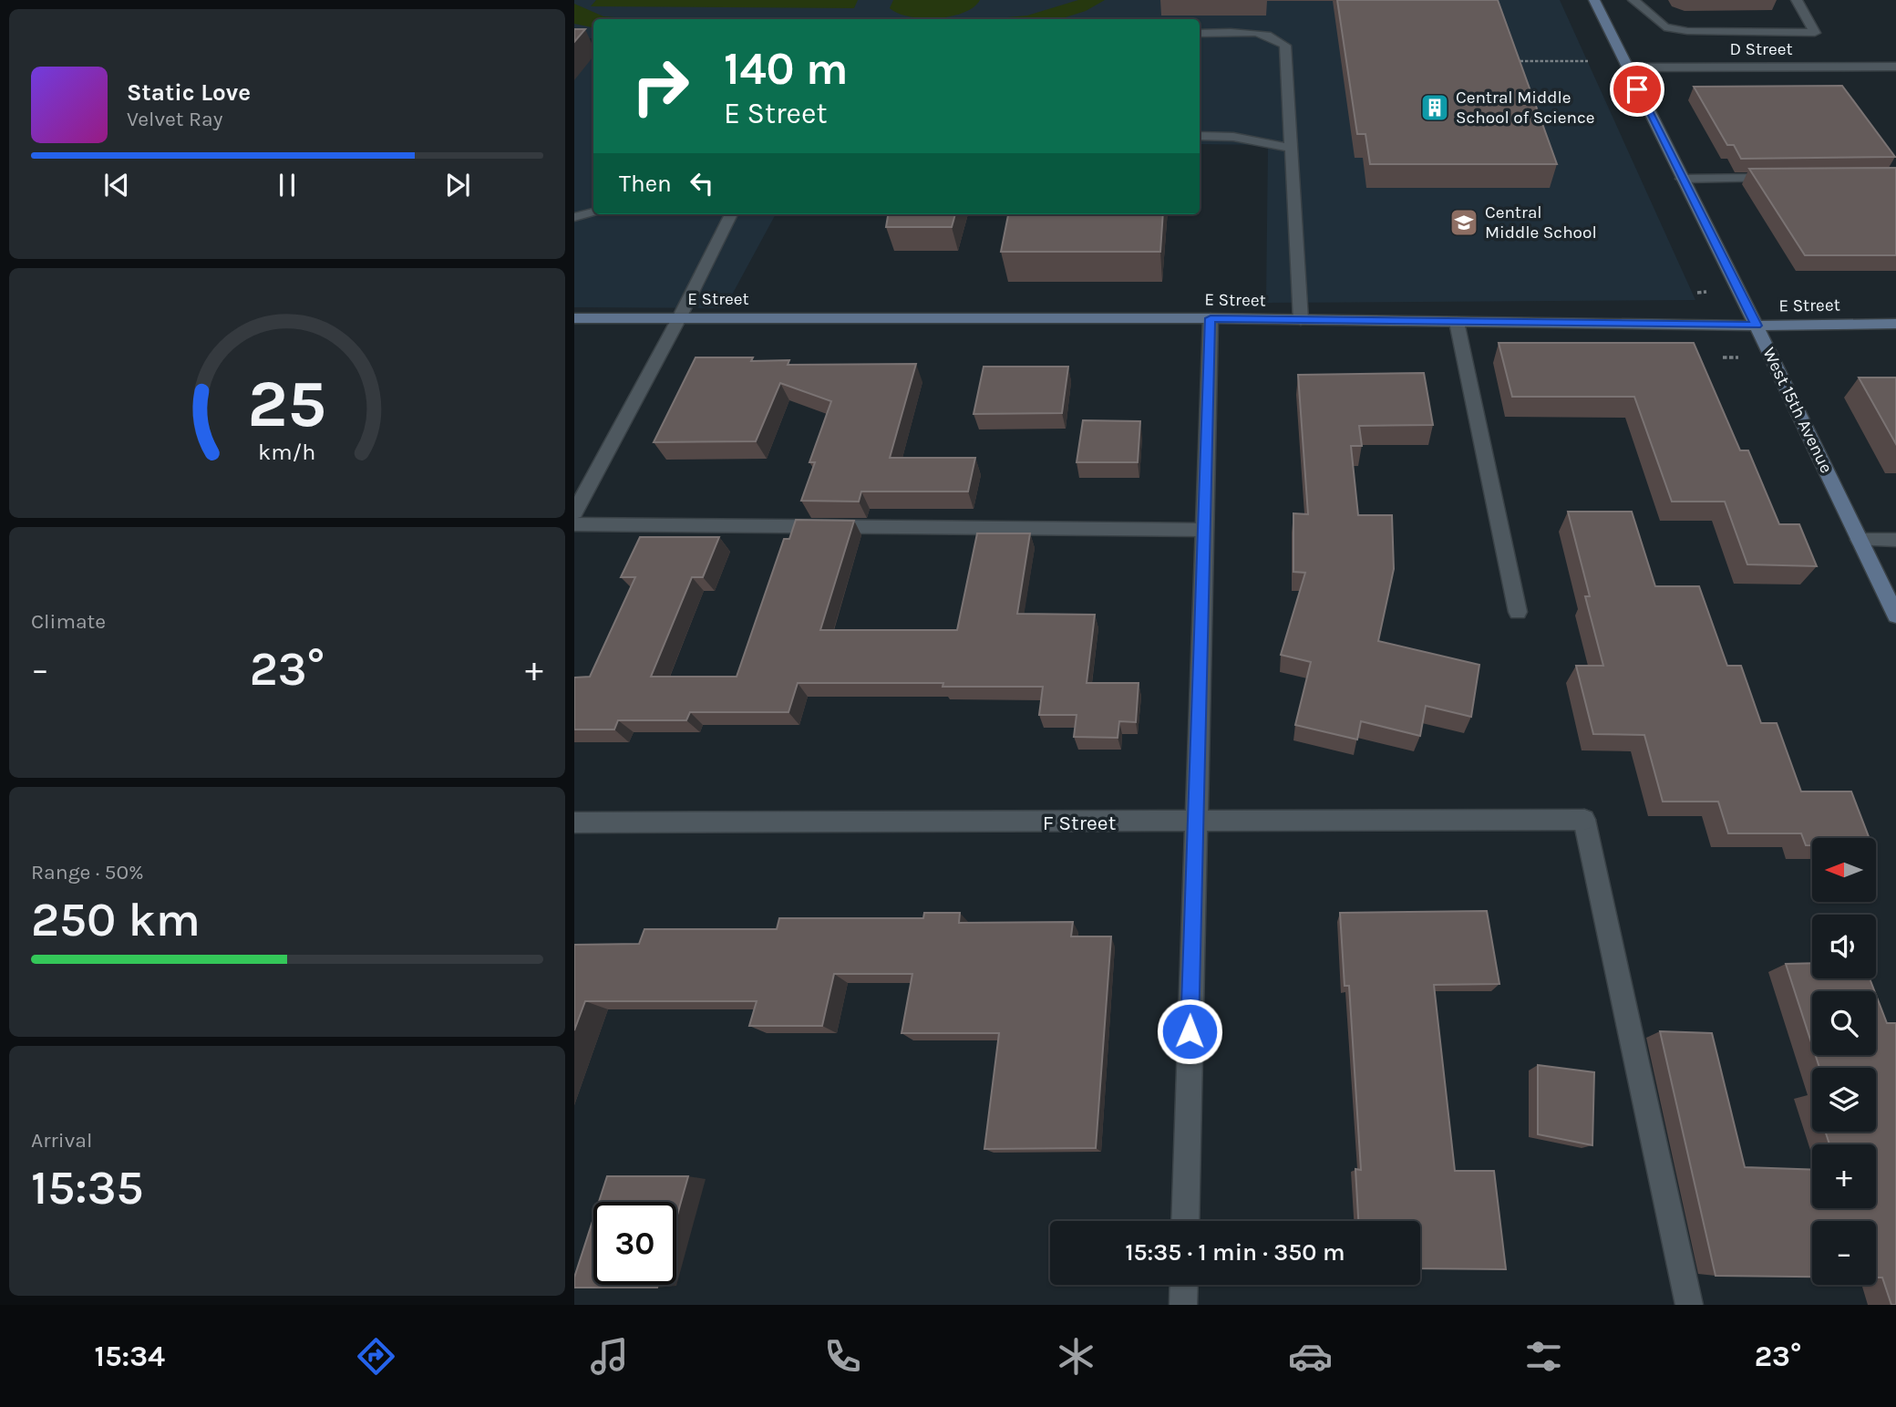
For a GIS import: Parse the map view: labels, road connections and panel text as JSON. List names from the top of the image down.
{
  "streets": {
    "main road": ["E Street", "West 15th Avenue"],
    "street": ["D Street", "F Street"]
  },
  "crossings": [
    ["D Street", "West 15th Avenue"],
    ["E Street", "West 15th Avenue"]
  ],
  "places": {
    "building": ["Central Middle School of Science"],
    "school or university": ["Central Middle School"]
  },
  "north": "left",
  "page": {
    "turn": ["140 m", "E Street"],
    "song": ["Static Love", "Velvet Ray"],
    "then": "Then",
    "tile": [
      "Climate",
      ["Range · 50%", "250 km"],
      ["Arrival", "15:35"]
    ],
    "heat": ["−", "23°", "+"],
    "map_buttons": ["+", "−"],
    "limit": "30",
    "trip": "15:35 · 1 min · 350 m",
    "tabs": ["15:34", "23°"],
    "gauge": ["25", "km/h"]
  }
}
